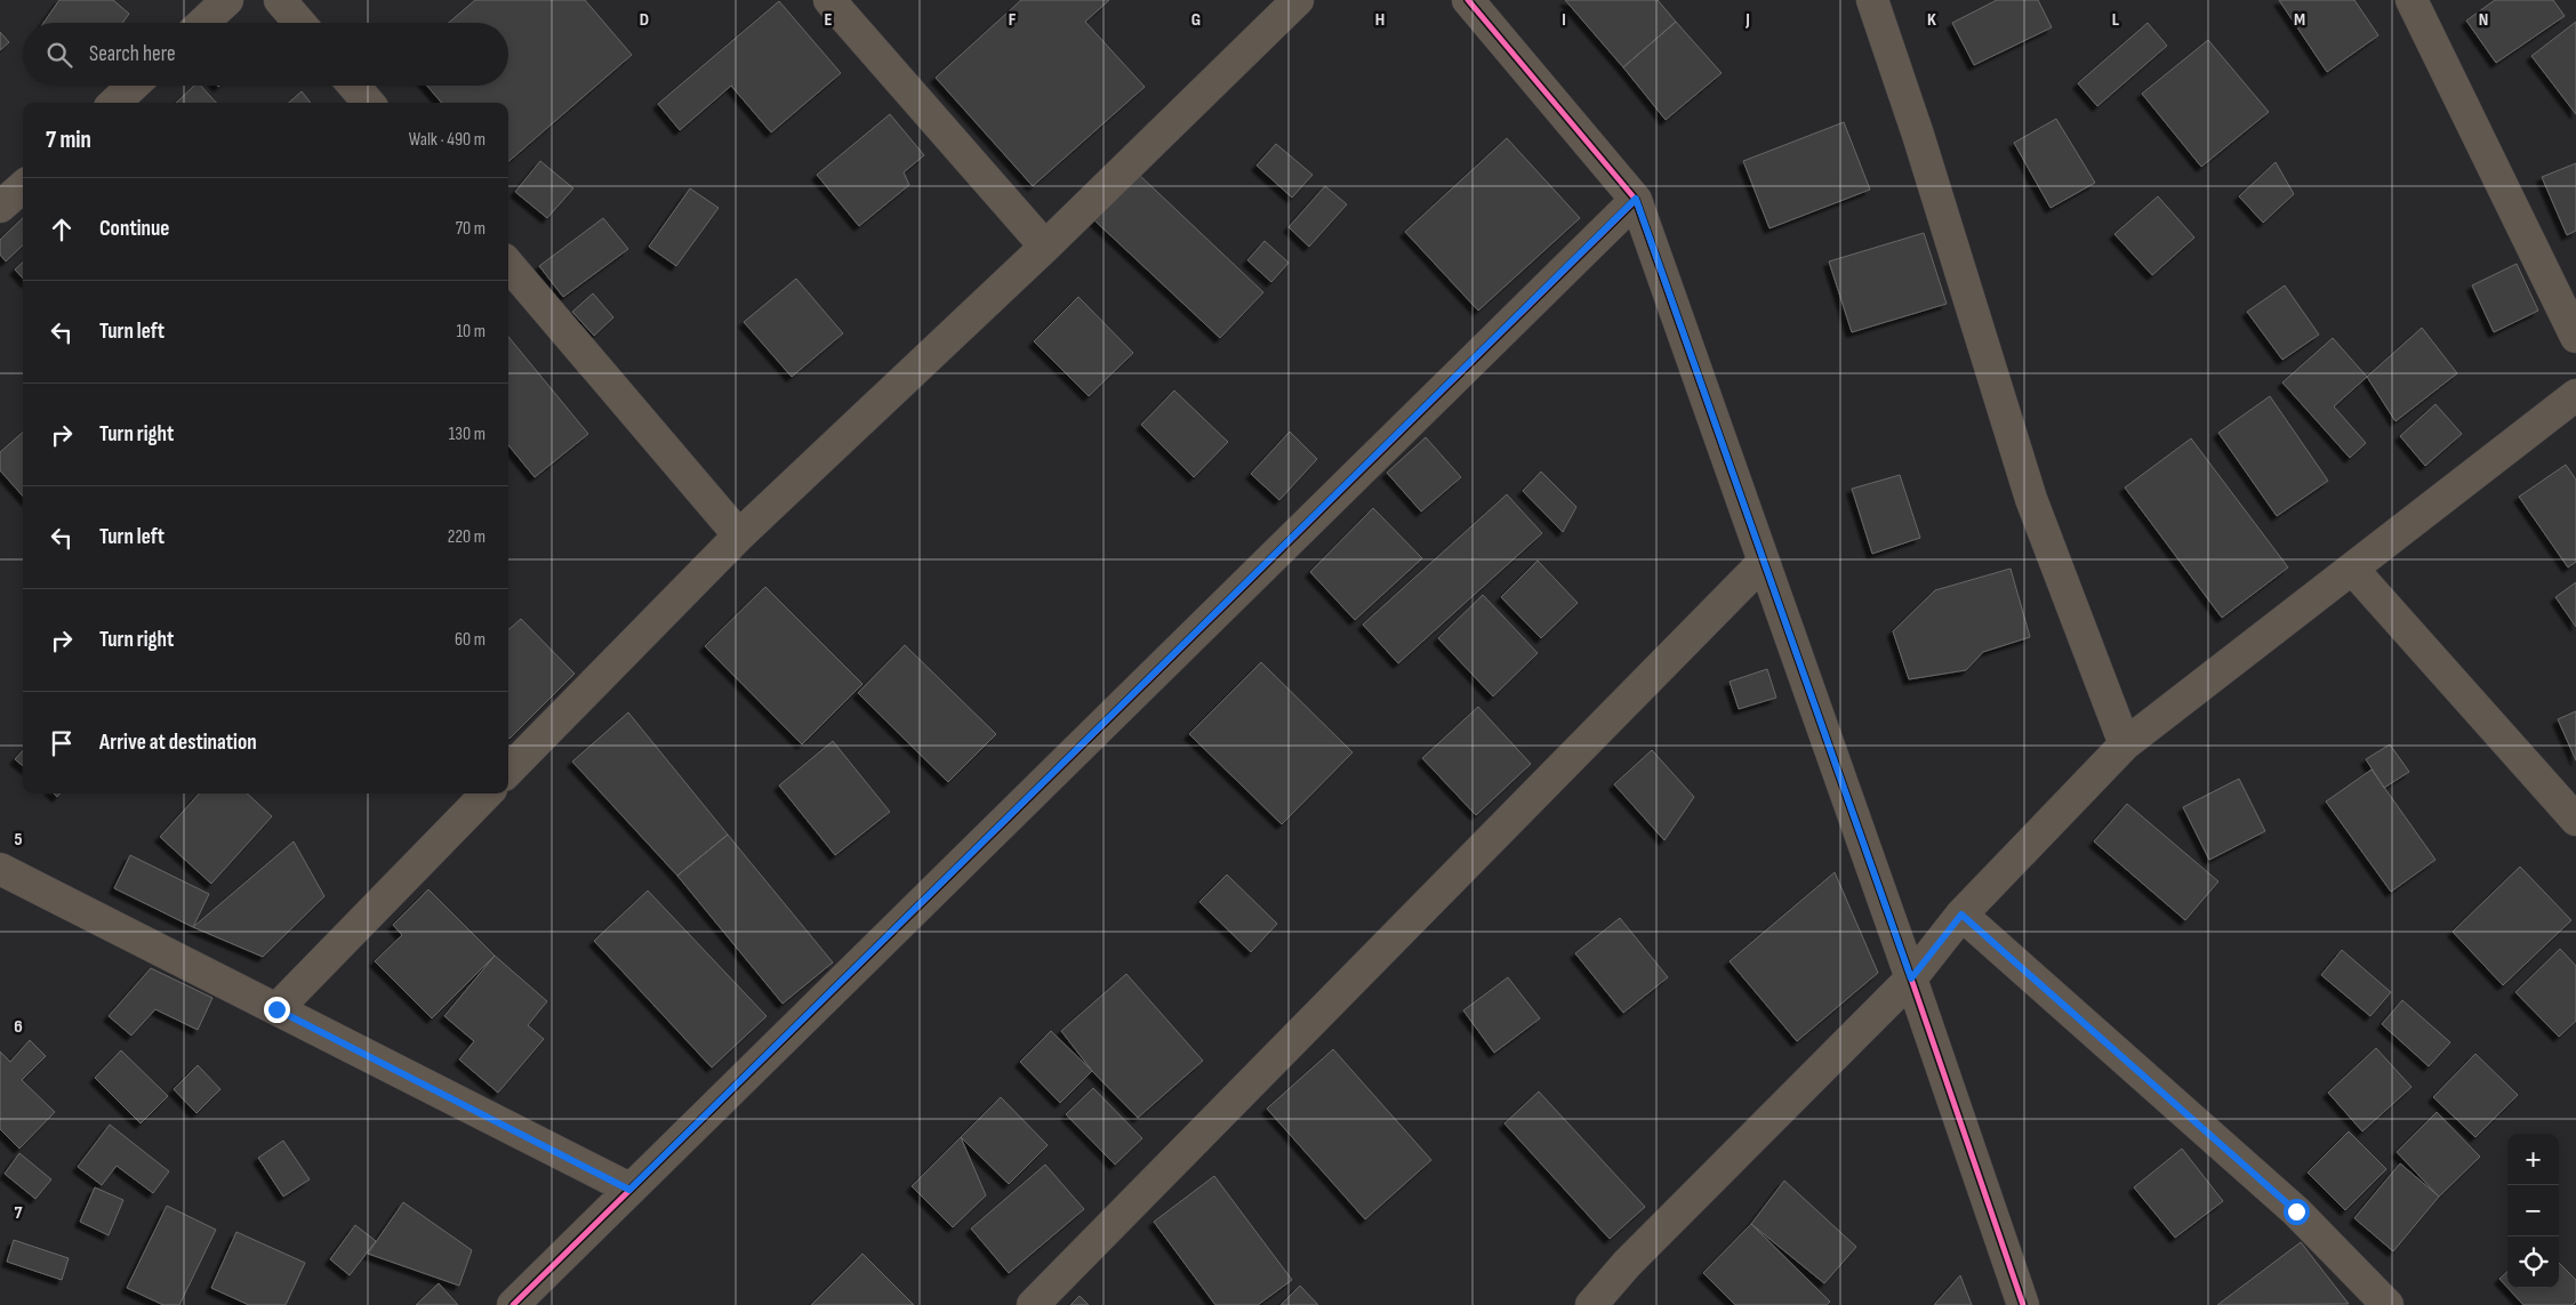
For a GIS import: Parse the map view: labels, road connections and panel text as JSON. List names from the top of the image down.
{
  "page": {
    "search": "Search here",
    "heading": ["7 min", "Walk · 490 m"],
    "list": [
      ["Continue", "70 m"],
      ["Turn left", "10 m"],
      ["Turn right", "130 m"],
      ["Turn left", "220 m"],
      ["Turn right", "60 m"],
      "Arrive at destination"
    ],
    "map_buttons": ["+", "−"]
  },
  "grid": {
    "columns": [
      "D",
      "E",
      "F",
      "G",
      "H",
      "I",
      "J",
      "K",
      "L",
      "M",
      "N"
    ],
    "rows": ["5", "6", "7"]
  }
}
